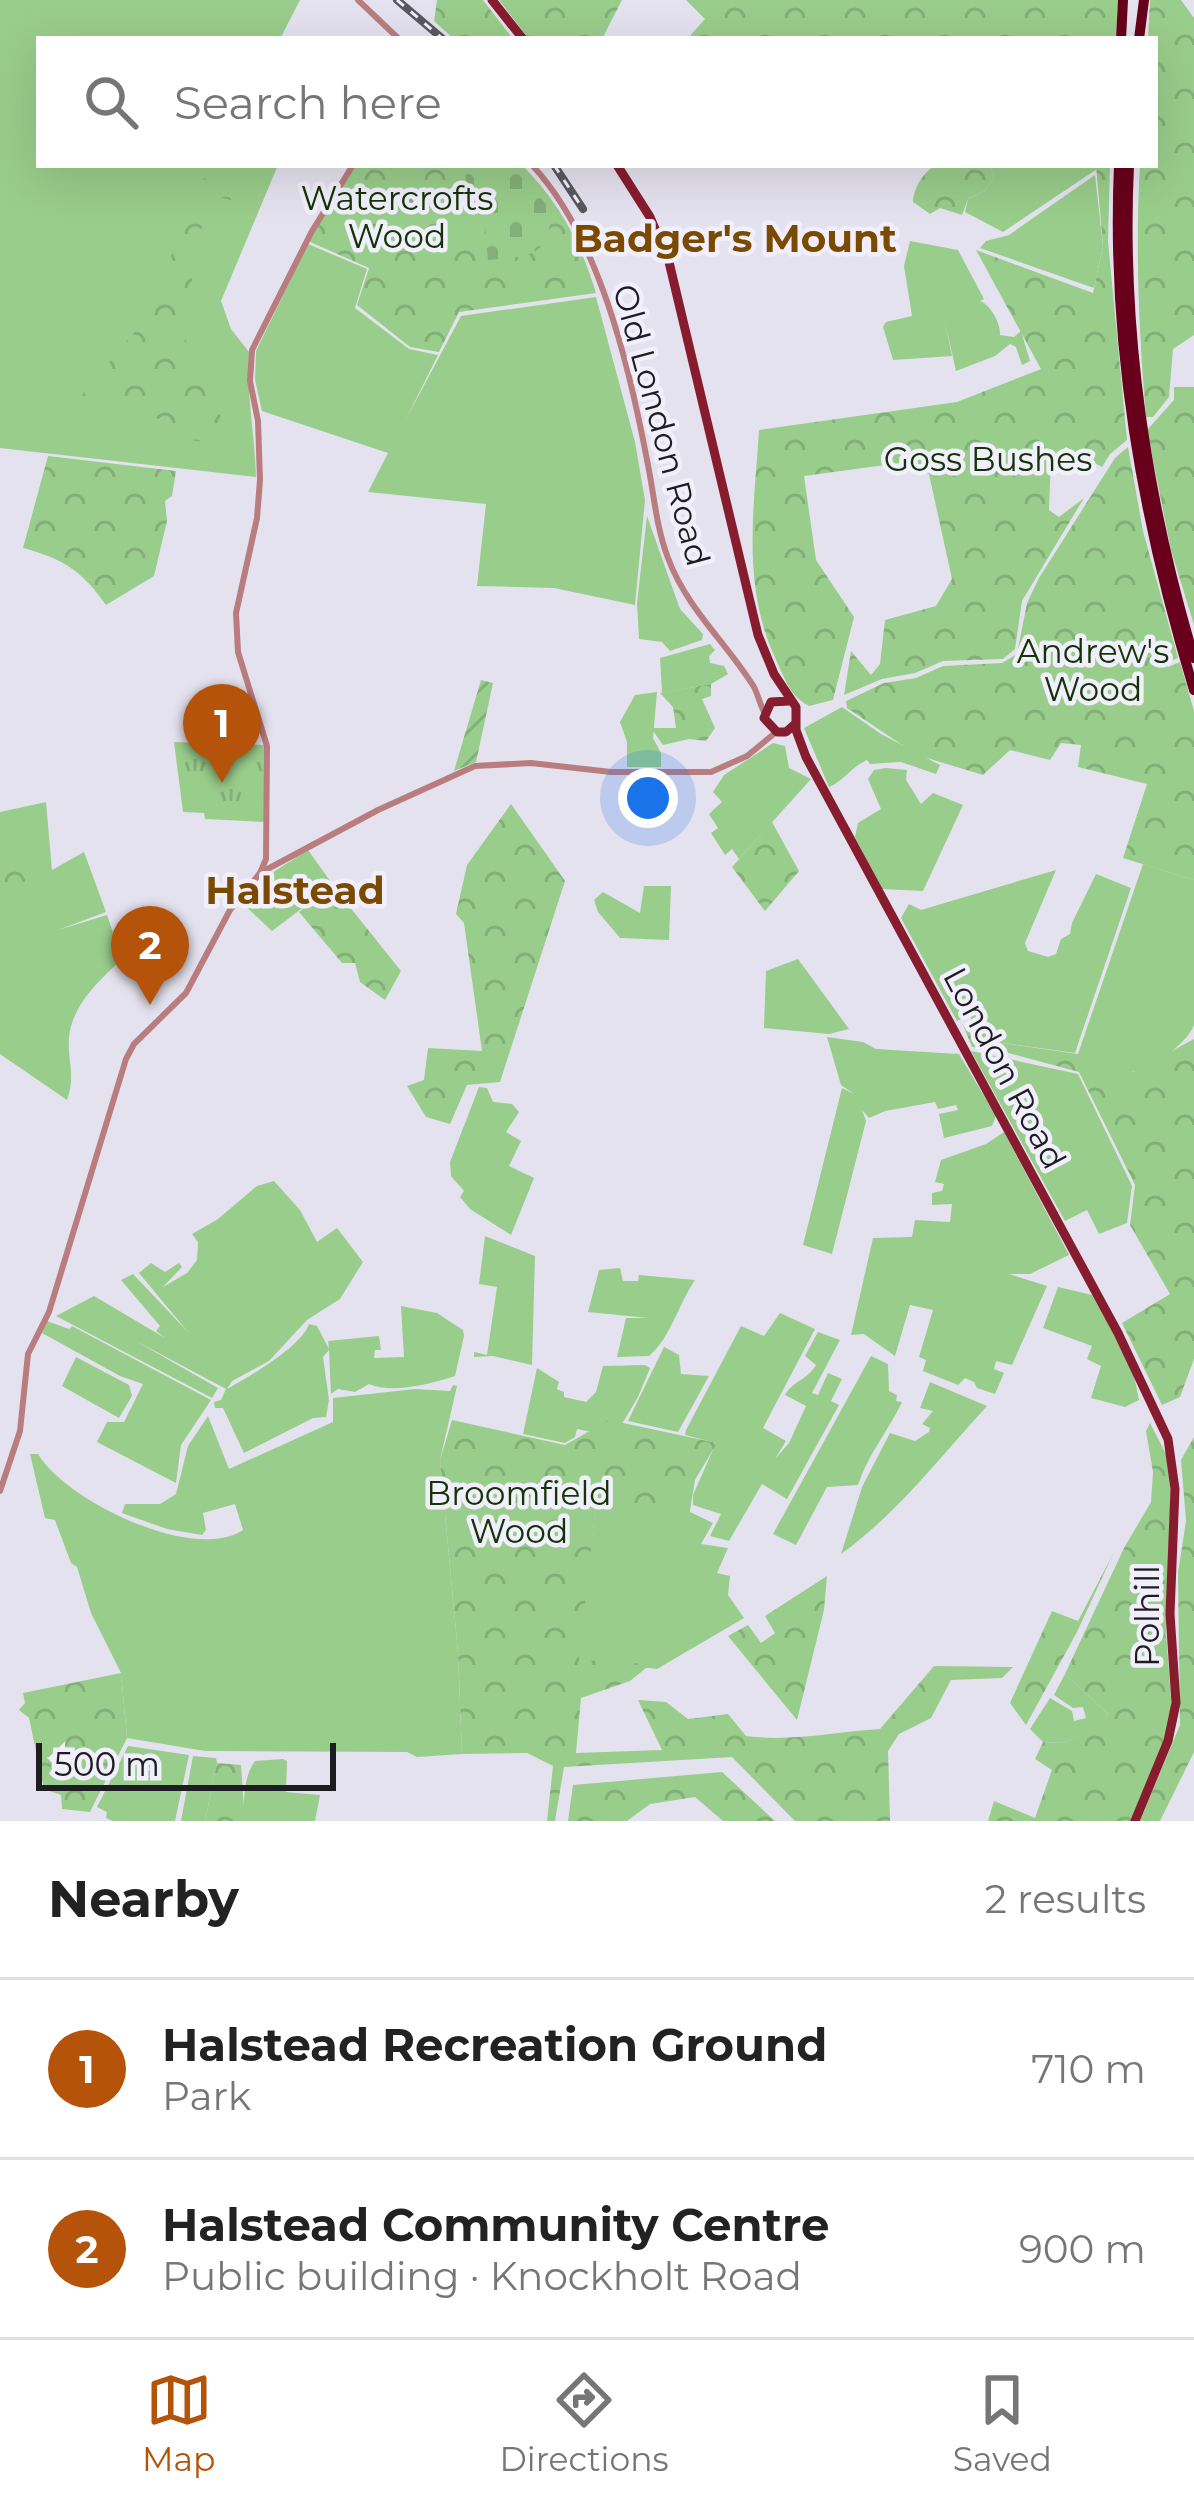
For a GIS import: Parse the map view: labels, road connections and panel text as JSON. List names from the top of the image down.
{
  "streets": {
    "main road": ["London Road", "Polhill"],
    "street": ["Old London Road"]
  },
  "crossings": [
    ["Old London Road", "London Road"],
    ["London Road", "Polhill"]
  ],
  "districts": ["Badger's Mount", "Halstead"],
  "parks": [
    "Watercrofts Wood",
    "Goss Bushes",
    "Andrew's Wood",
    "Broomfield Wood"
  ],
  "scale_bar": "500 m",
  "page": {
    "search": "Search here",
    "pins": ["1", "2"],
    "scale": "500 m",
    "heading": ["Nearby", "2 results"],
    "list": [
      {
        "mark": "1",
        "name": "Halstead Recreation Ground",
        "note": "Park",
        "value": "710 m"
      },
      {
        "mark": "2",
        "name": "Halstead Community Centre",
        "note": "Public building · Knockholt Road",
        "value": "900 m"
      }
    ],
    "nav": ["Map", "Directions", "Saved"]
  }
}
